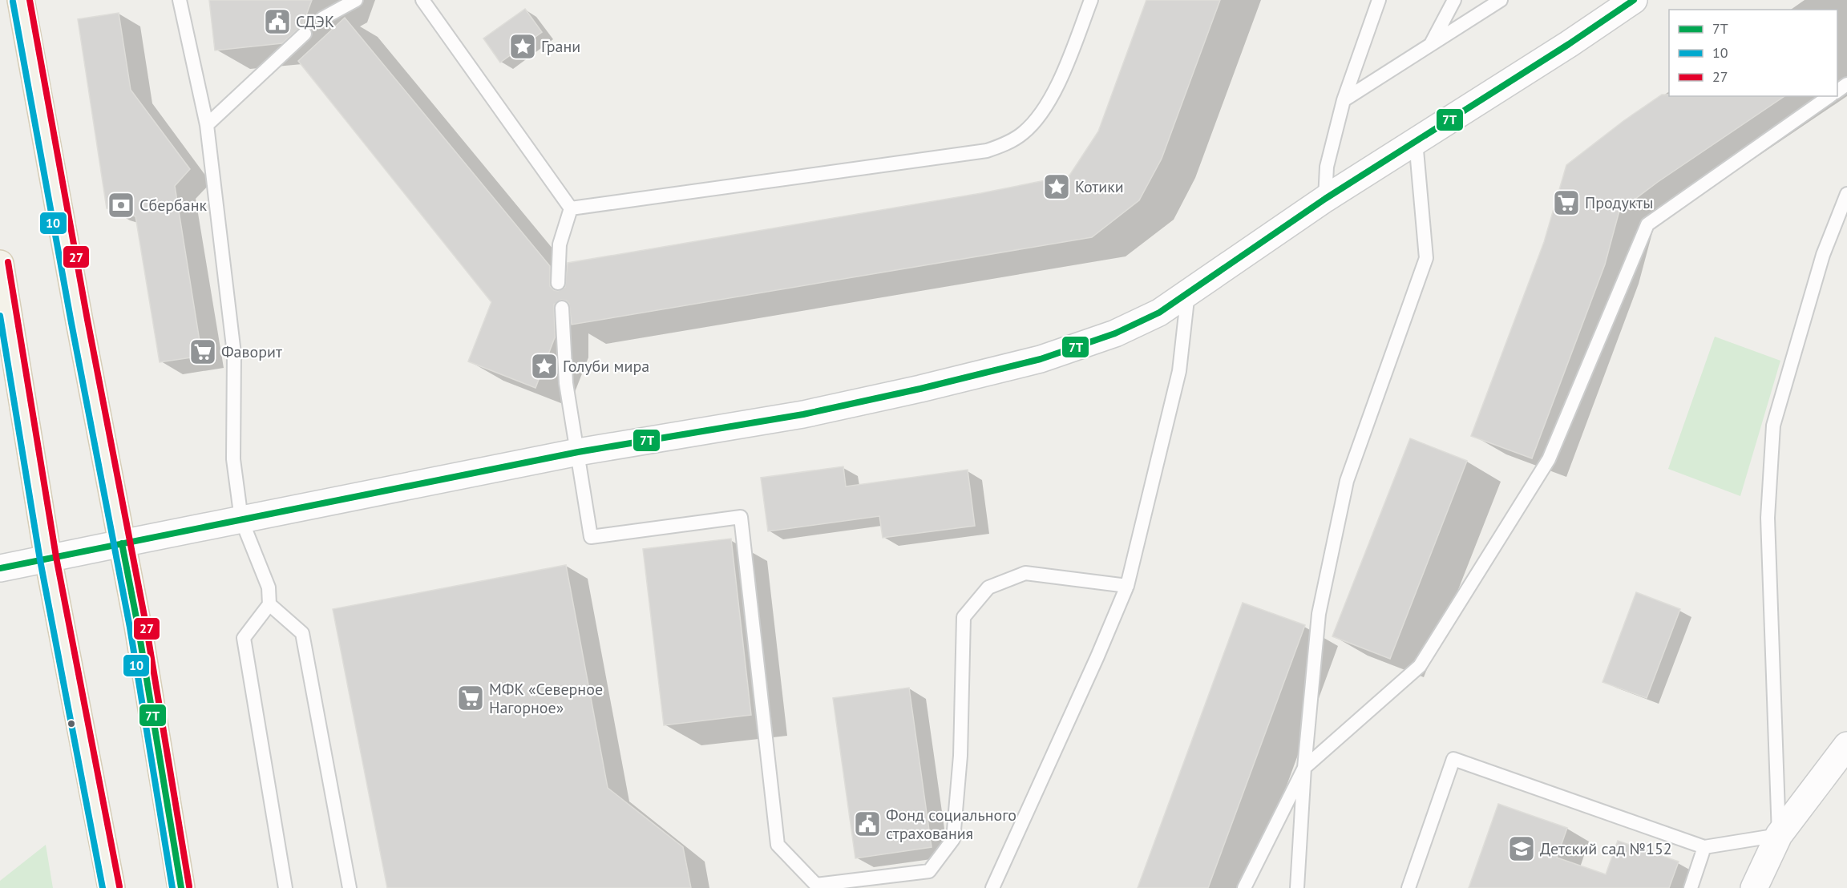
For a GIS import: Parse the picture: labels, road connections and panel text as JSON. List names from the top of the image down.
{
  "places": {
    "public building": ["СДЭК", "Фонд социального страхования"],
    "place": ["Грани", "Котики", "Голуби мира"],
    "supermarket": ["Продукты", "Фаворит", "МФК «Северное Нагорное»"],
    "bank": ["Сбербанк"],
    "school or university": ["Детский сад №152"]
  },
  "lines": ["transit line 7Т", "transit line 27", "transit line 10"],
  "legend": ["7Т", "10", "27"]
}
